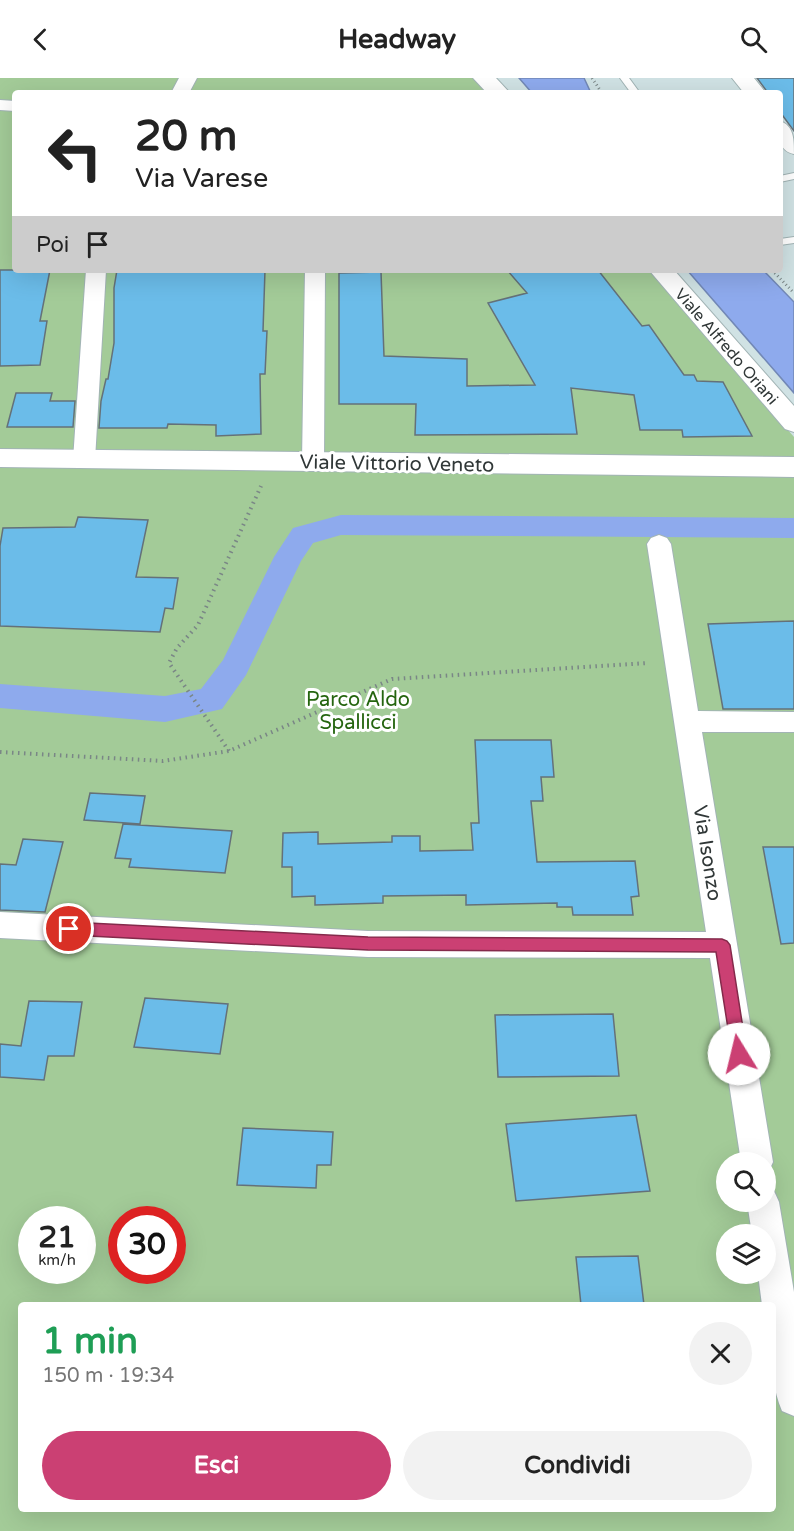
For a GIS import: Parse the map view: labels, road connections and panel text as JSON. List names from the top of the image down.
{
  "streets": {
    "street": ["Viale Alfredo Oriani", "Viale Vittorio Veneto", "Via Isonzo"]
  },
  "parks": ["Parco Aldo Spallicci"],
  "page": {
    "header": "Headway",
    "turn": ["20 m", "Via Varese"],
    "then": "Poi",
    "speed": "21 km/h",
    "limit": "30",
    "heading": ["1 min", "150 m · 19:34"],
    "buttons": ["Esci", "Condividi"]
  }
}
